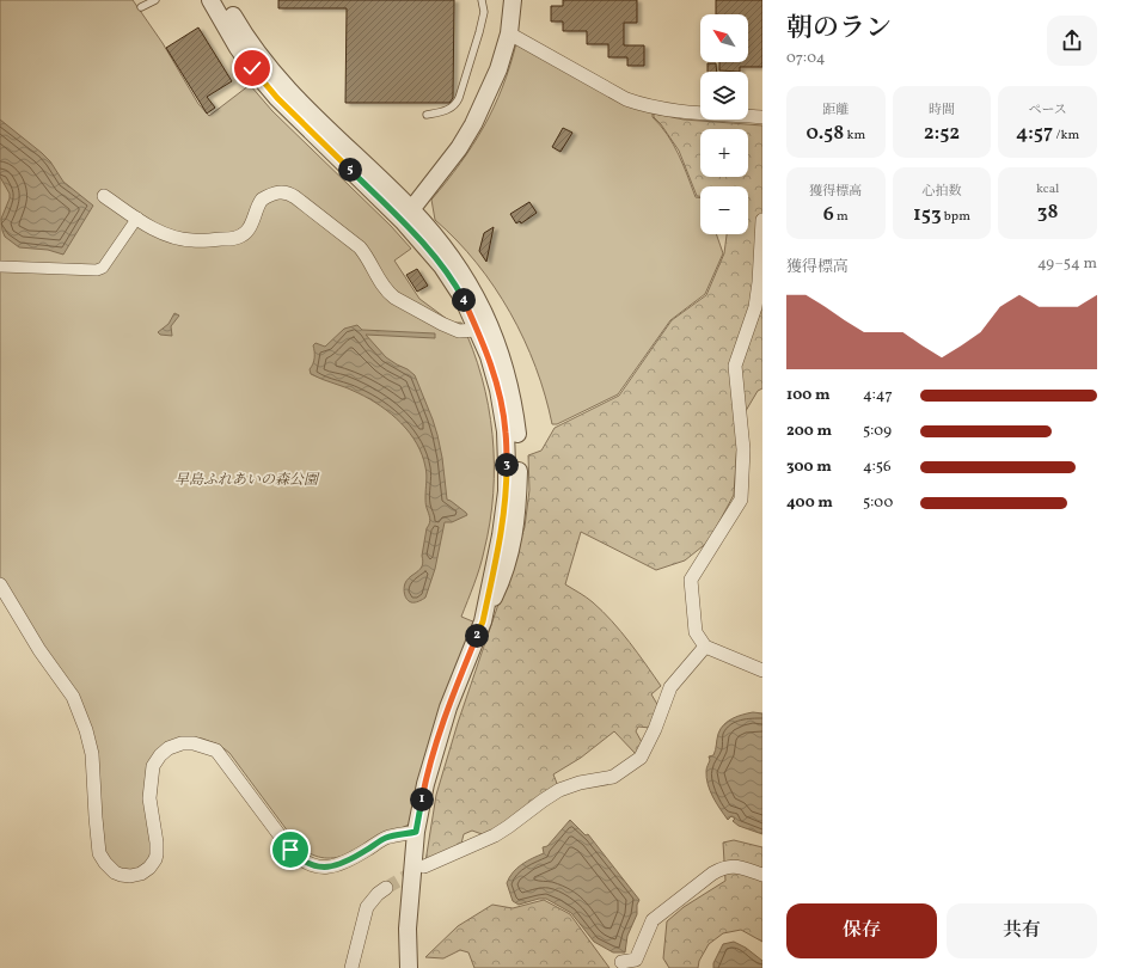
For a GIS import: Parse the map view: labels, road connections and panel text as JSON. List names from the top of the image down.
{
  "parks": ["早島ふれあいの森公園"],
  "north": "top left",
  "page": {
    "heading": ["朝のラン", "07:04"],
    "map_buttons": ["+", "−"],
    "stats": [
      ["距離", "0.58 km"],
      ["時間", "2:52"],
      ["ペース", "4:57 /km"],
      ["獲得標高", "6 m"],
      ["心拍数", "153 bpm"],
      ["kcal", "38"]
    ],
    "pins": [
      "5",
      "4",
      "3",
      "2",
      "1"
    ],
    "chart": ["獲得標高", "49–54 m"],
    "list": [
      {
        "name": "100 m",
        "note": "4:47"
      },
      {
        "name": "200 m",
        "note": "5:09"
      },
      {
        "name": "300 m",
        "note": "4:56"
      },
      {
        "name": "400 m",
        "note": "5:00"
      }
    ],
    "buttons": ["保存", "共有"]
  }
}
